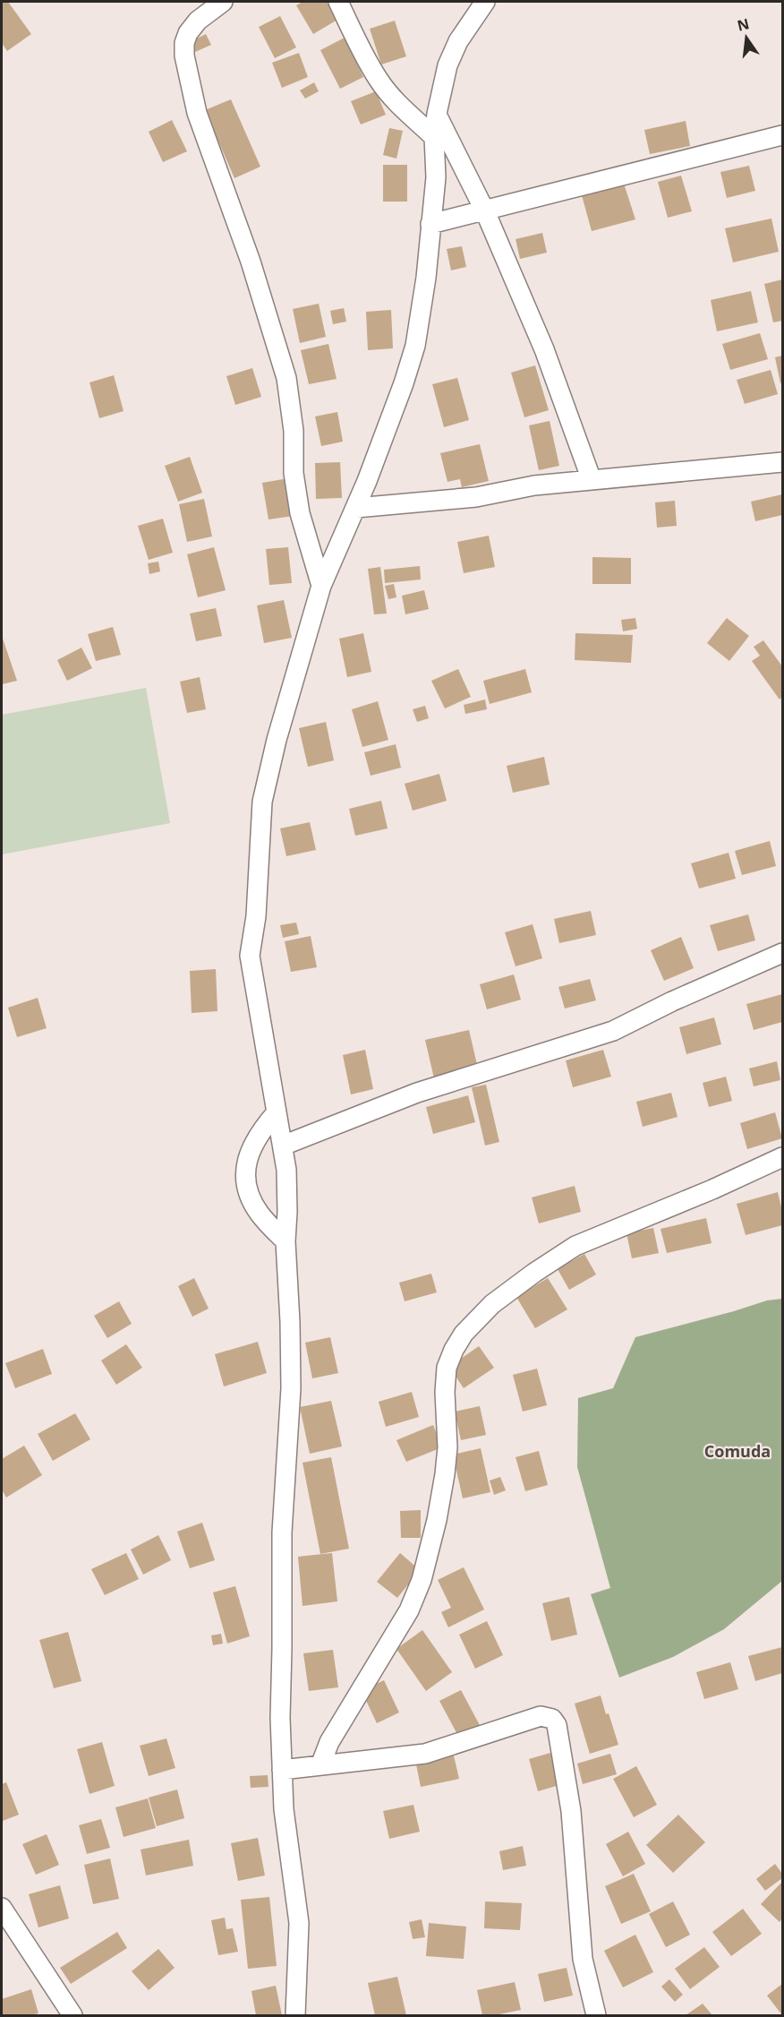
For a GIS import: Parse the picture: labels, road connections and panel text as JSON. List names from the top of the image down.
{
  "districts": ["Comuda"],
  "north": "top"
}
